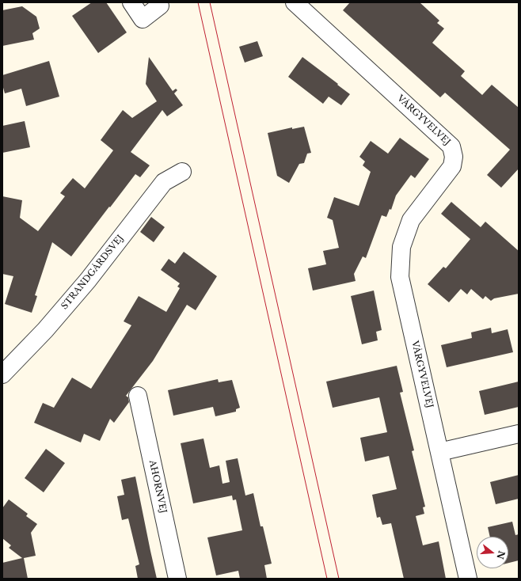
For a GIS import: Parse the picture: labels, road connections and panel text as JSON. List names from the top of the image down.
{
  "streets": {
    "street": ["VÅRGYVELVEJ", "STRANDGÅRDSVEJ", "AHORNVEJ"]
  },
  "north": "right"
}
